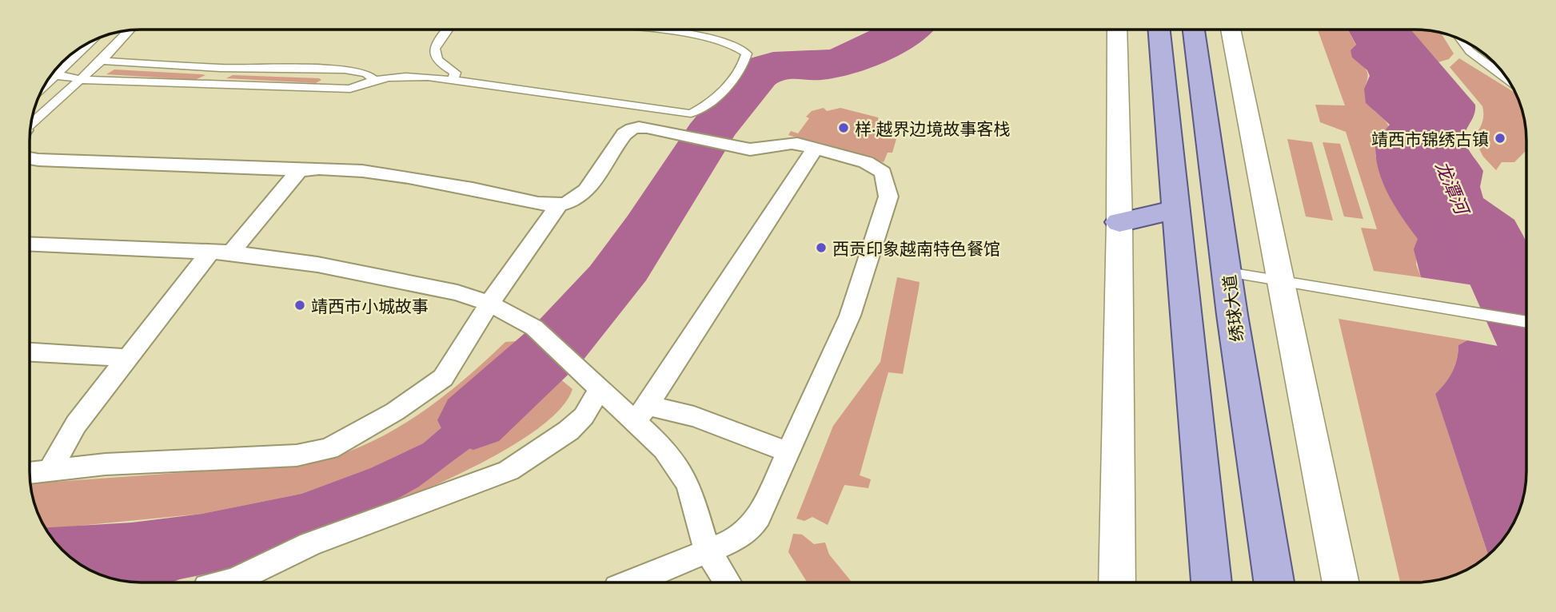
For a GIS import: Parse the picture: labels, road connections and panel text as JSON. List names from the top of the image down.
{
  "streets": {
    "main road": ["绣球大道"]
  },
  "water": ["龙潭河"],
  "places": [
    "样·越界边境故事客栈",
    "靖西市锦绣古镇",
    "西贡印象越南特色餐馆",
    "靖西市小城故事"
  ]
}
